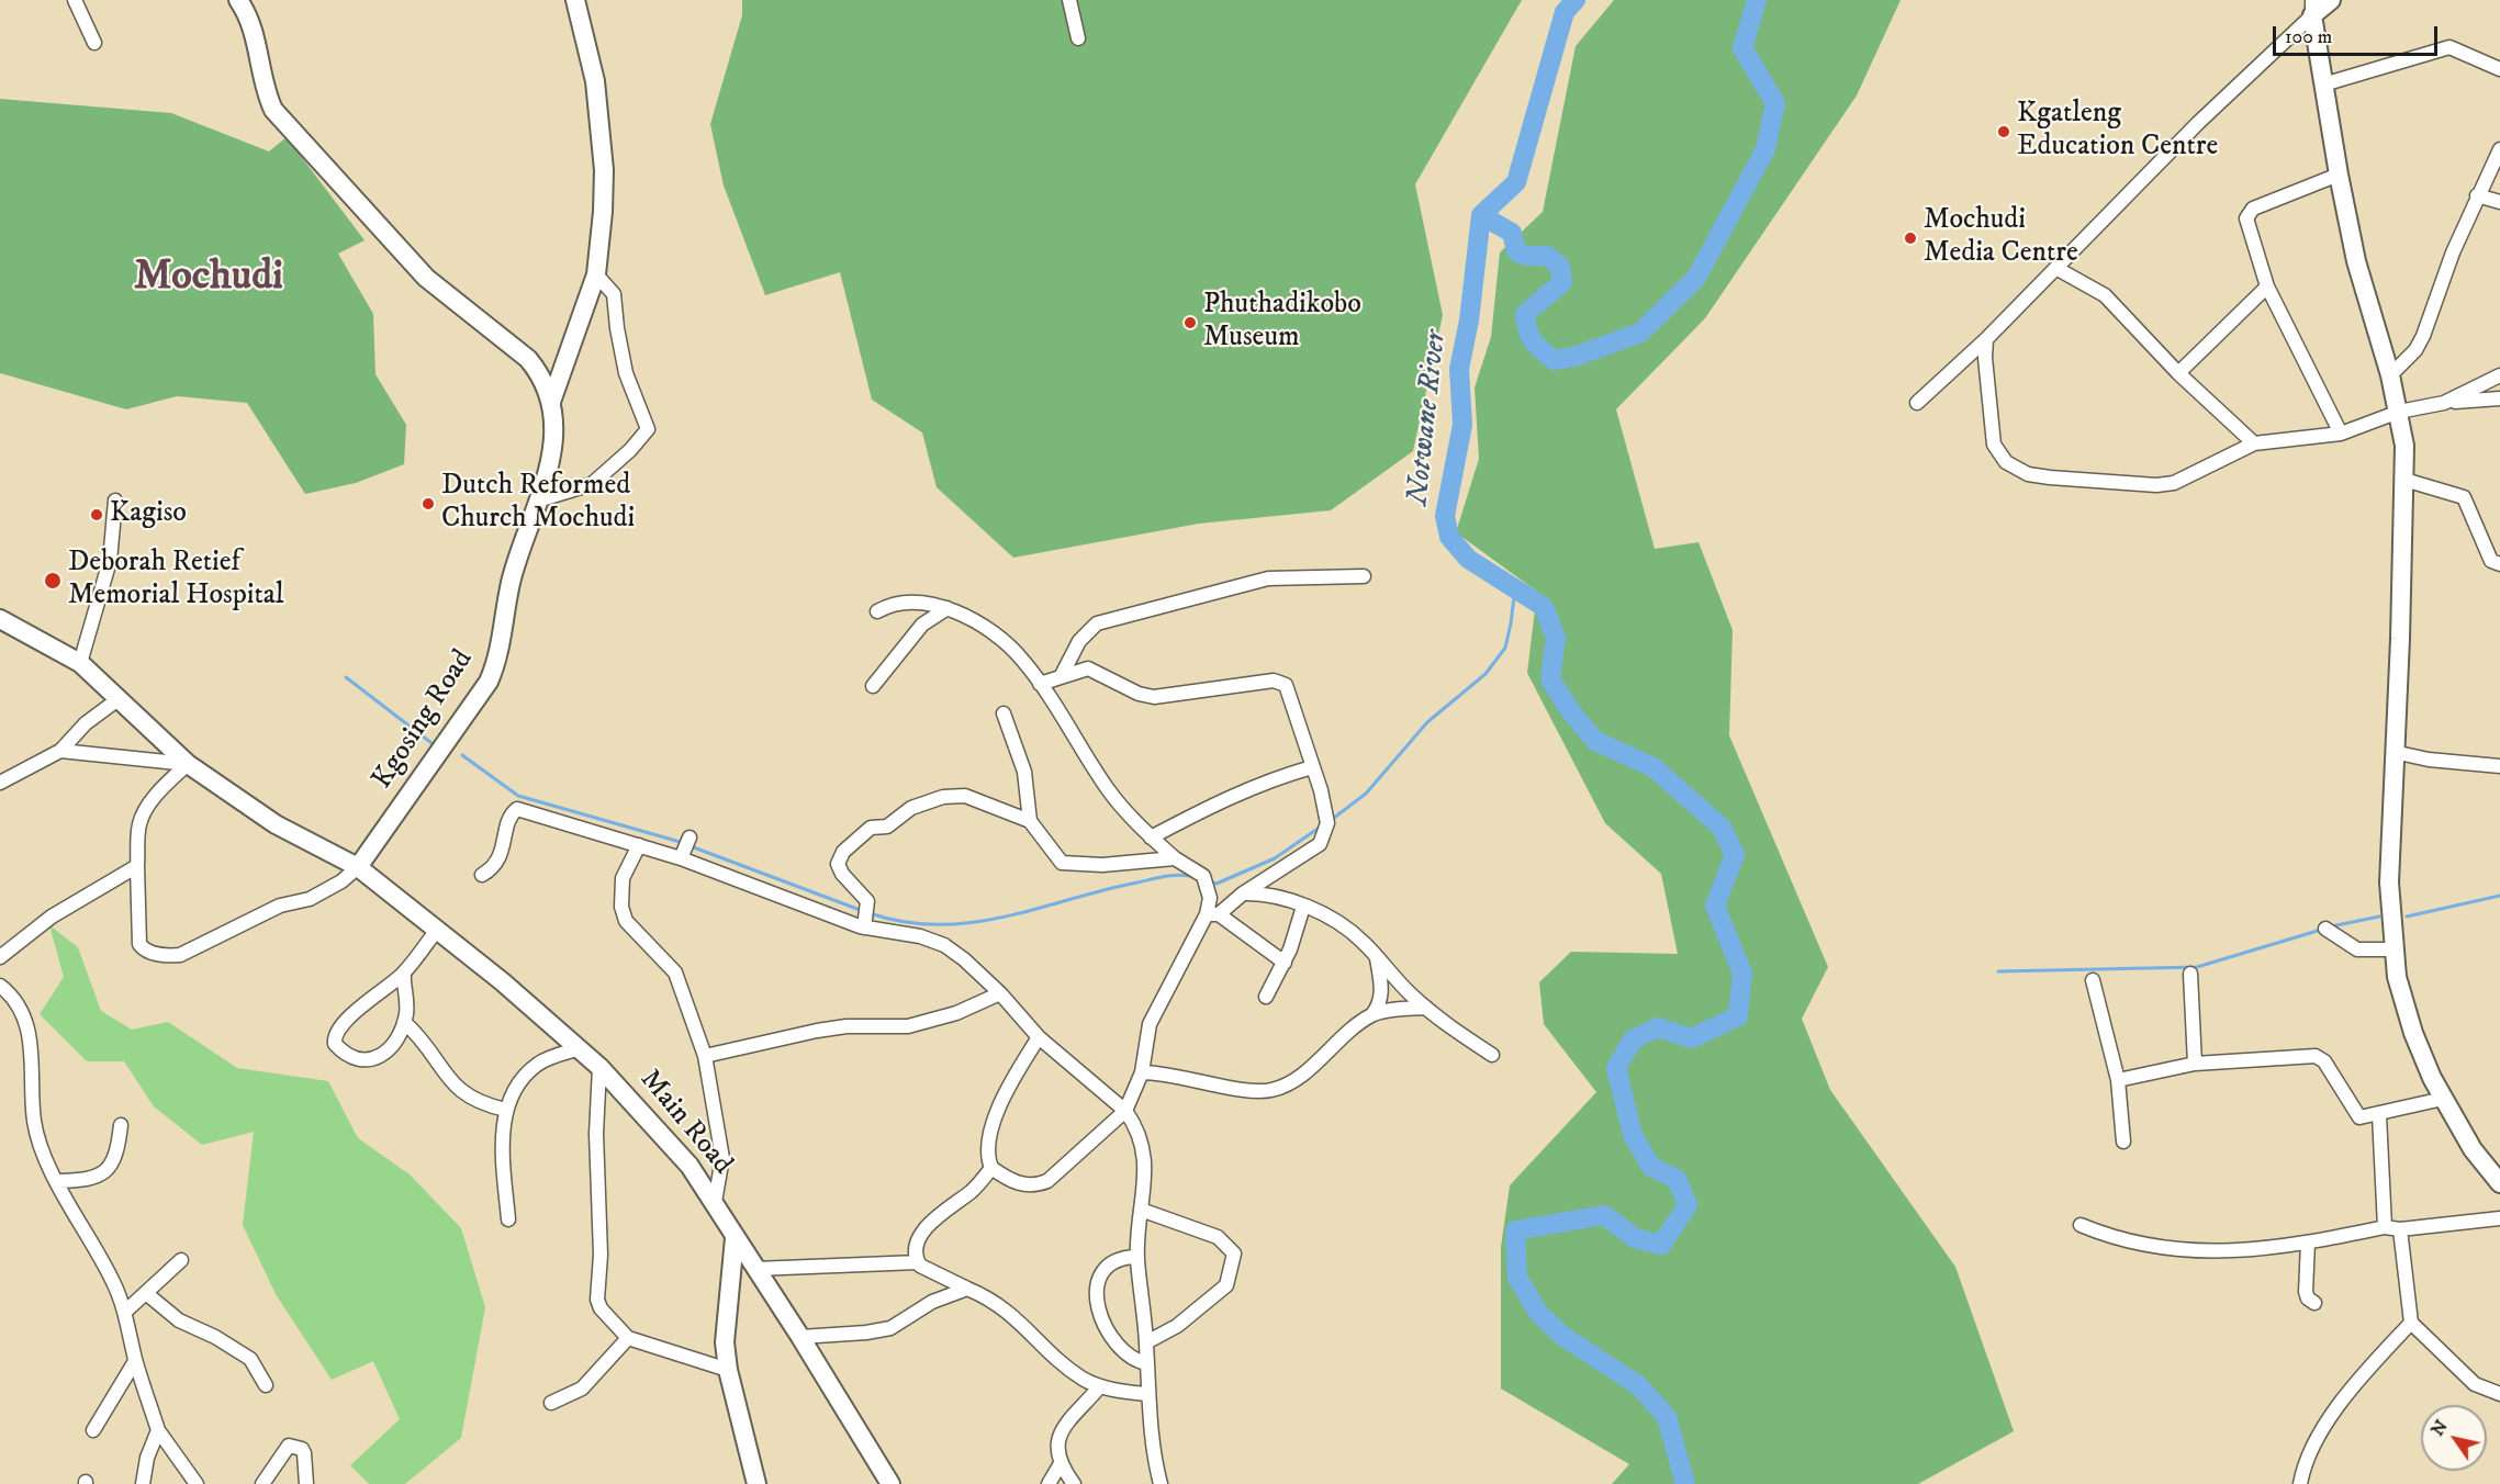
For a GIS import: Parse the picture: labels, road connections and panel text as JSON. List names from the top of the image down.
{
  "streets": {
    "street": ["Kgosing Road", "Main Road"]
  },
  "crossings": [
    ["Kgosing Road", "Main Road"]
  ],
  "districts": ["Mochudi"],
  "water": ["Notwane River"],
  "places": [
    "Kgatleng Education Centre",
    "Mochudi Media Centre",
    "Phuthadikobo Museum",
    "Dutch Reformed Church Mochudi",
    "Kagiso",
    "Deborah Retief Memorial Hospital"
  ],
  "scale_bar": "100 m",
  "north": "top left"
}
